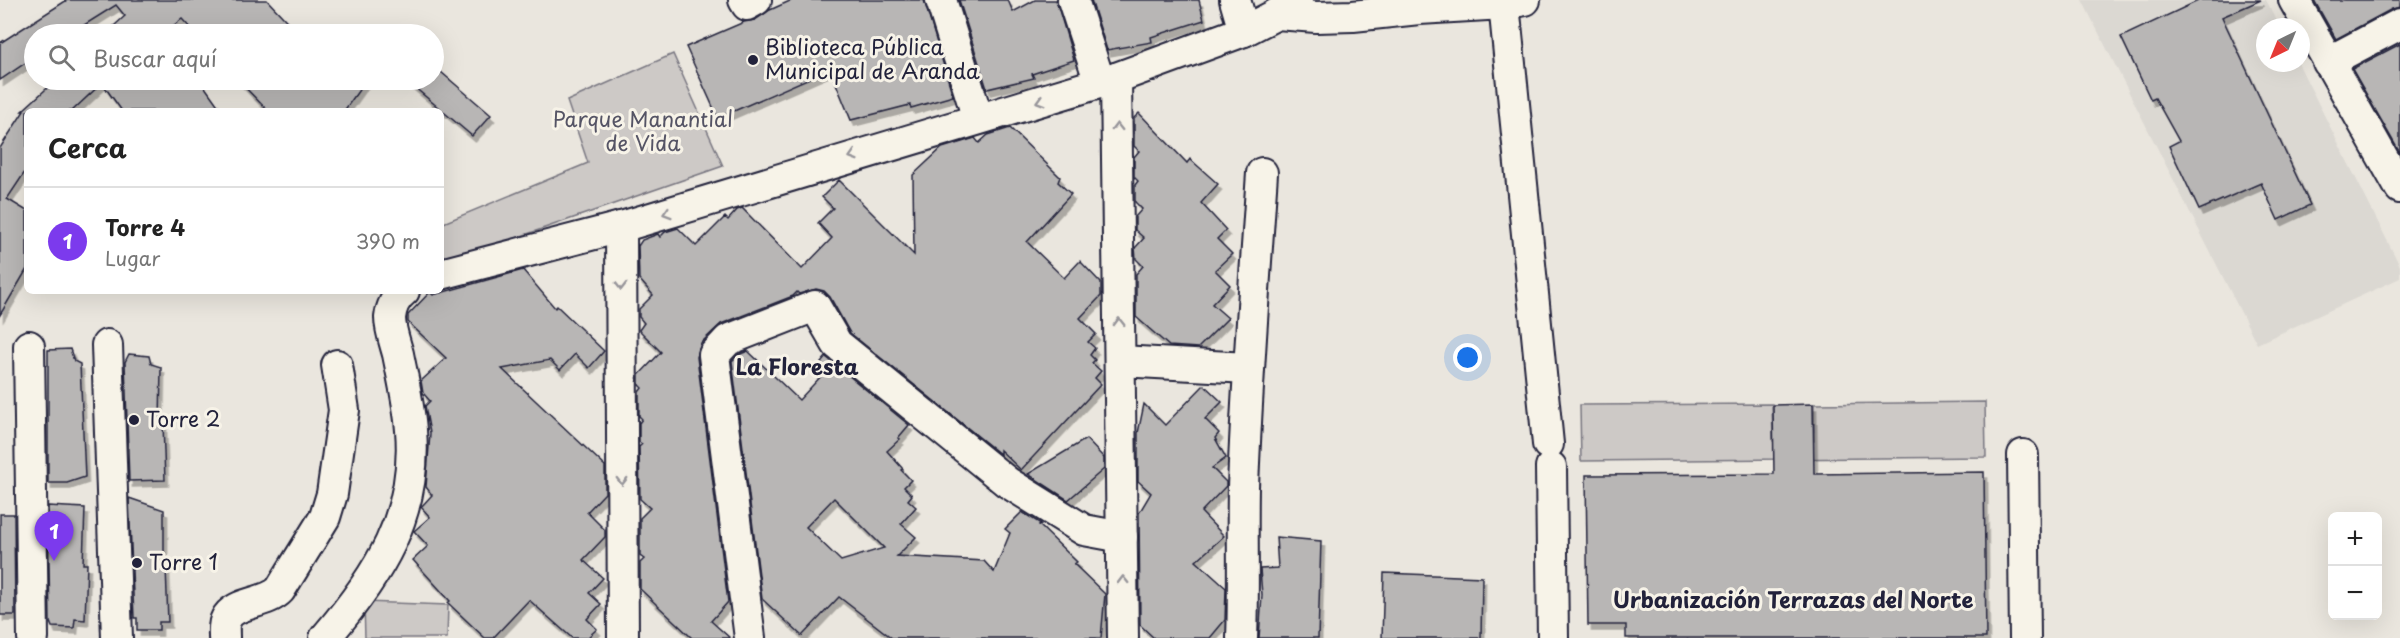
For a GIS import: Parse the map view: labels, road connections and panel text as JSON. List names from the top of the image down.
{
  "districts": ["La Floresta", "Urbanización Terrazas del Norte"],
  "parks": ["Parque Manantial de Vida"],
  "places": ["Biblioteca Pública Municipal de Aranda", "Torre 2", "Torre 1"],
  "north": "bottom left",
  "page": {
    "search": "Buscar aquí",
    "heading": "Cerca",
    "list": [
      {
        "mark": "1",
        "name": "Torre 4",
        "note": "Lugar",
        "value": "390 m"
      }
    ],
    "pins": "1",
    "map_buttons": ["+", "−"]
  }
}
